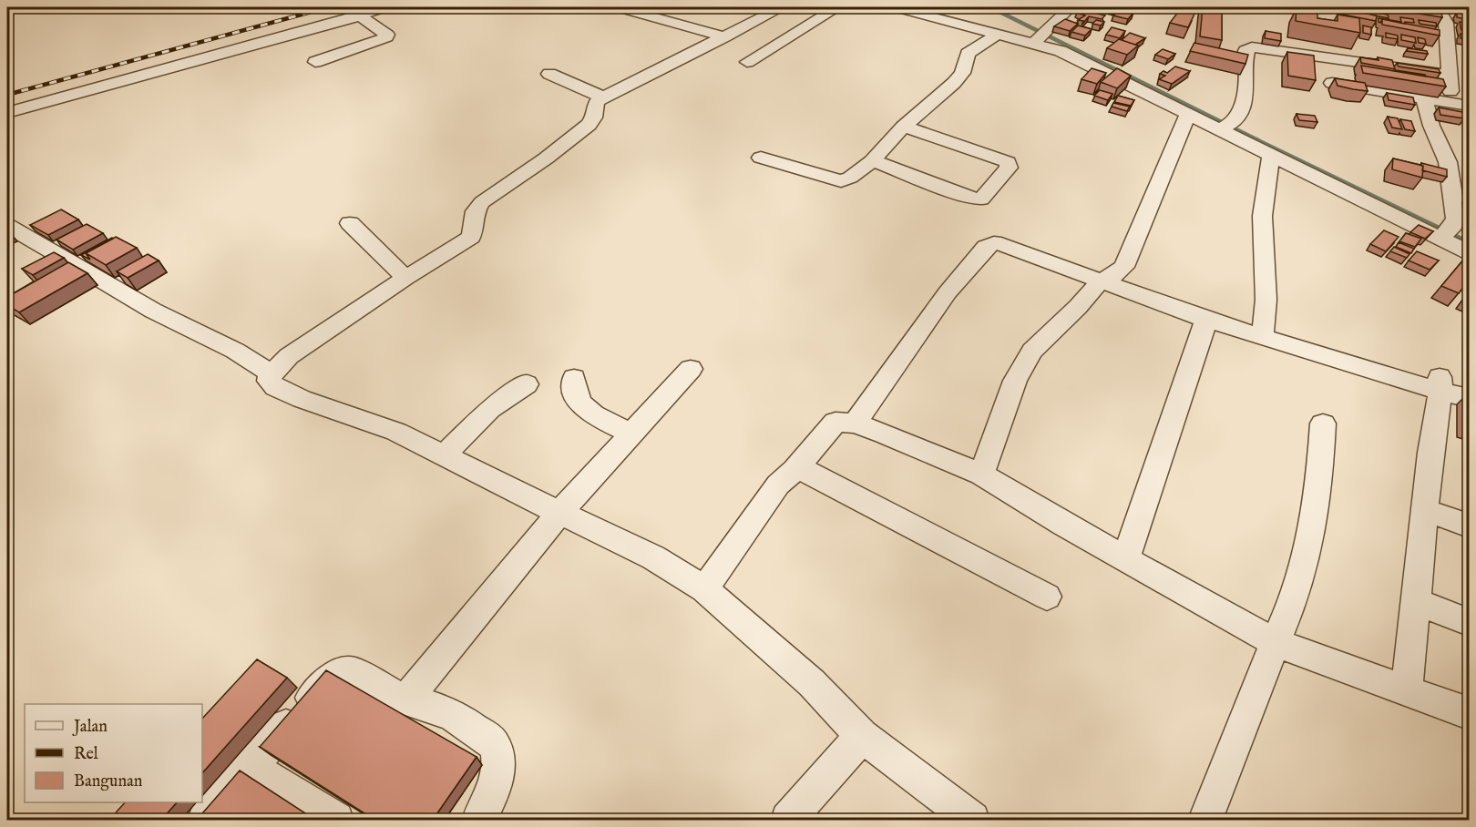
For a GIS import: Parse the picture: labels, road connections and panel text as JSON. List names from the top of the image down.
{
  "legend": ["Jalan", "Rel", "Bangunan"]
}
